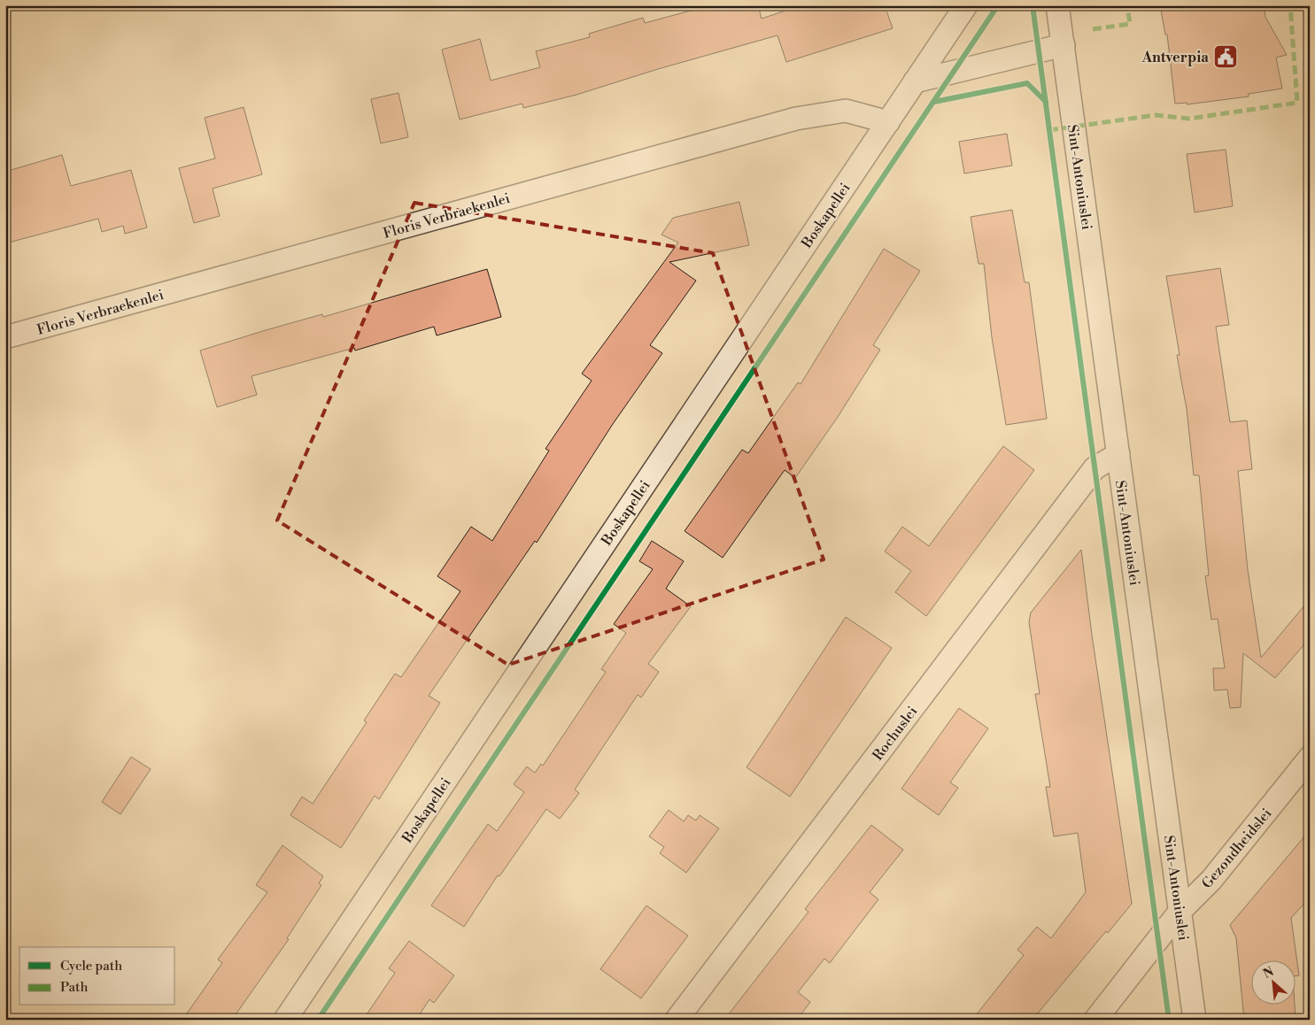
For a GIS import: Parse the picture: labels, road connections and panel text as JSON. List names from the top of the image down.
{
  "streets": {
    "street": [
      "Sint-Antoniuslei",
      "Floris Verbraekenlei",
      "Boskapellei",
      "Rochuslei",
      "Gezondheidslei"
    ]
  },
  "crossings": [
    ["Sint-Antoniuslei", "Rochuslei"],
    ["Sint-Antoniuslei", "Gezondheidslei"],
    ["Floris Verbraekenlei", "Boskapellei"]
  ],
  "places": {
    "public building": ["Antverpia"]
  },
  "legend": ["Cycle path", "Path"],
  "north": "top left"
}
